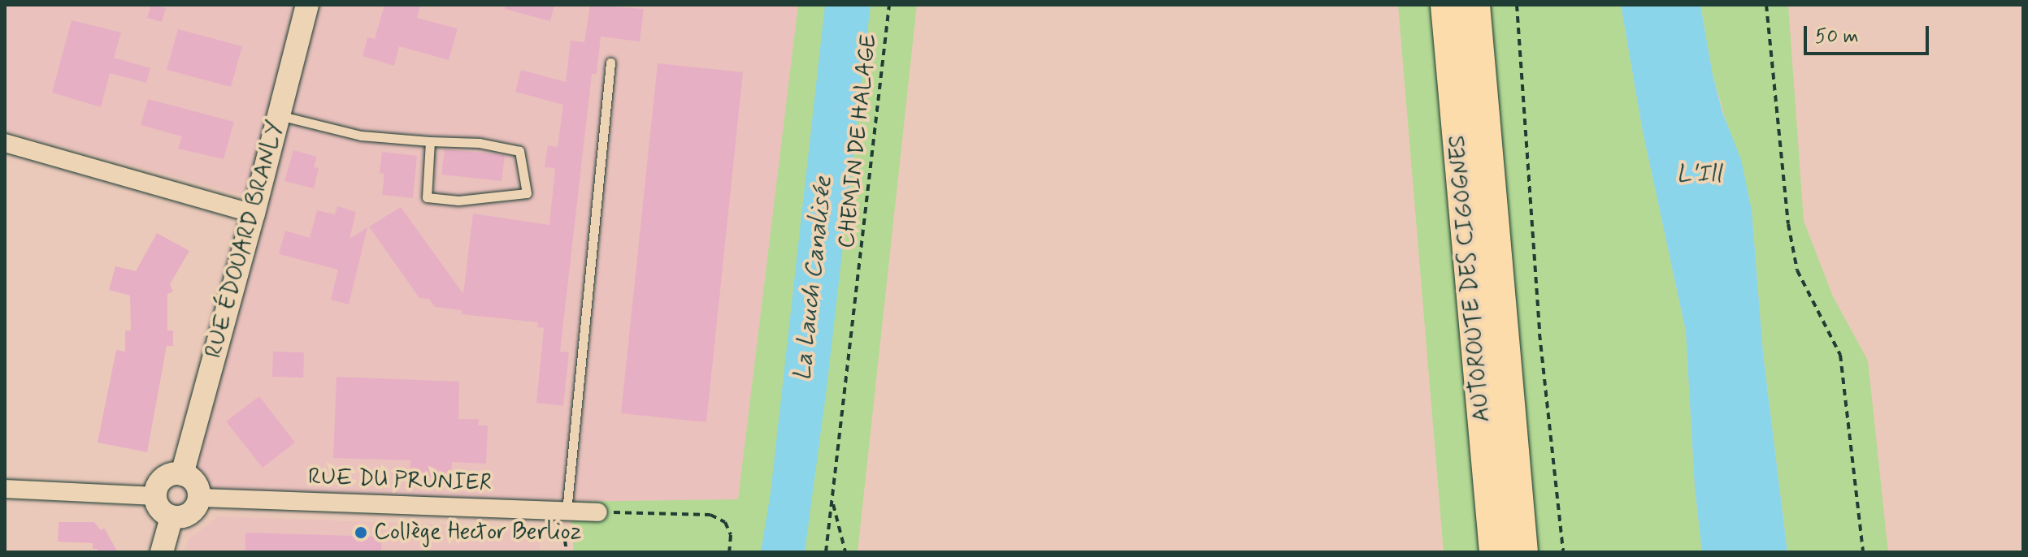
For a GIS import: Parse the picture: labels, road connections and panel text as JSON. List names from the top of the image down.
{
  "streets": {
    "highway": ["AUTOROUTE DES CIGOGNES"],
    "street": ["RUE ÉDOUARD BRANLY", "RUE DU PRUNIER"],
    "path": ["CHEMIN DE HALAGE"]
  },
  "crossings": [
    ["RUE ÉDOUARD BRANLY", "RUE DU PRUNIER"]
  ],
  "water": ["L'Ill", "La Lauch Canalisée"],
  "places": ["Collège Hector Berlioz"],
  "scale_bar": "50 m"
}
